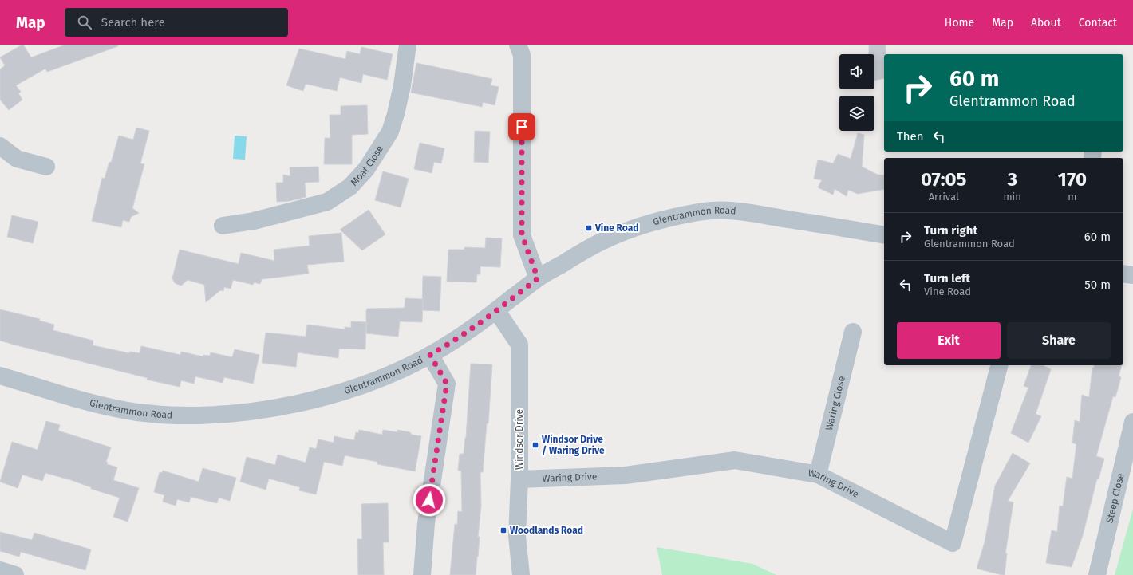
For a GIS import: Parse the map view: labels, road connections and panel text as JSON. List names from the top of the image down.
{
  "streets": {
    "street": [
      "Moat Close",
      "Glentrammon Road",
      "Waring Close",
      "Windsor Drive",
      "Waring Drive",
      "Steep Close"
    ]
  },
  "crossings": [
    ["Glentrammon Road", "Windsor Drive"],
    ["Waring Close", "Waring Drive"],
    ["Windsor Drive", "Waring Drive"]
  ],
  "places": {
    "transit": ["Vine Road", "Windsor Drive / Waring Drive", "Woodlands Road"]
  },
  "page": {
    "header": "Map",
    "search": "Search here",
    "nav": [
      "Home",
      "Map",
      "About",
      "Contact"
    ],
    "turn": ["60 m", "Glentrammon Road"],
    "then": "Then",
    "eta": [
      "07:05",
      "Arrival",
      "3",
      "min",
      "170",
      "m"
    ],
    "list": [
      {
        "name": "Turn right",
        "note": "Glentrammon Road",
        "value": "60 m"
      },
      {
        "name": "Turn left",
        "note": "Vine Road",
        "value": "50 m"
      }
    ],
    "buttons": ["Exit", "Share"]
  }
}
